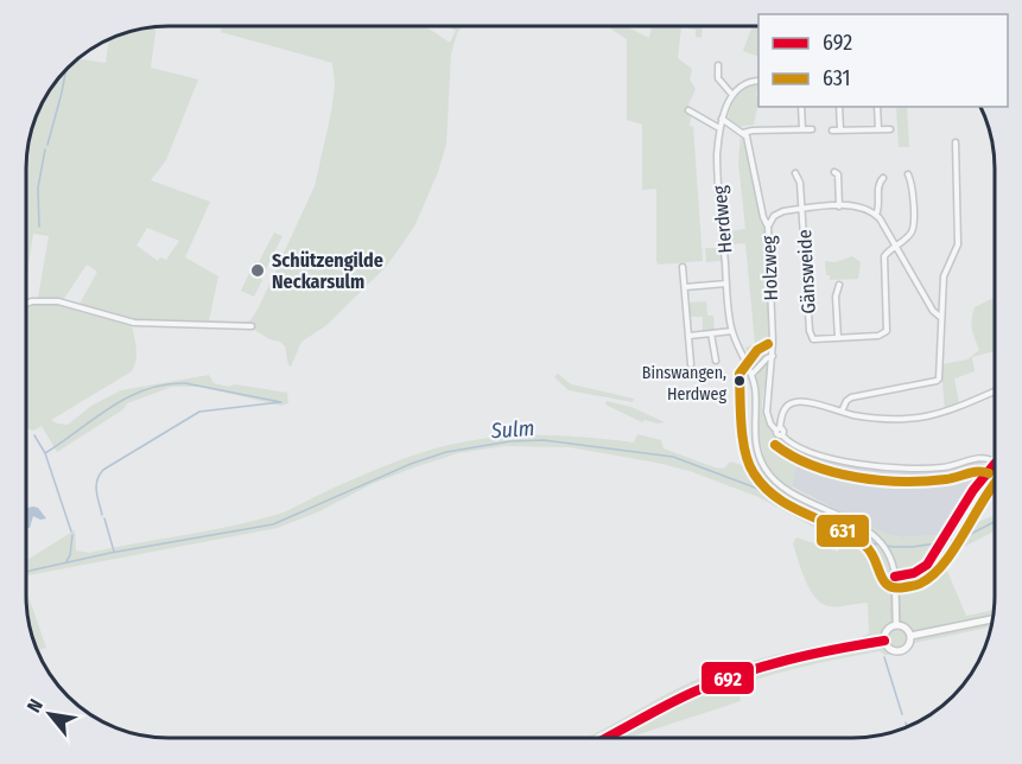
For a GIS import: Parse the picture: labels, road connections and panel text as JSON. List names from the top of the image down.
{
  "streets": {
    "street": ["Herdweg", "Holzweg", "Gänsweide"]
  },
  "water": ["Sulm"],
  "places": ["Schützengilde Neckarsulm", "Binswangen, Herdweg"],
  "lines": ["transit line 631", "transit line 692"],
  "legend": ["692", "631"],
  "north": "top left"
}
